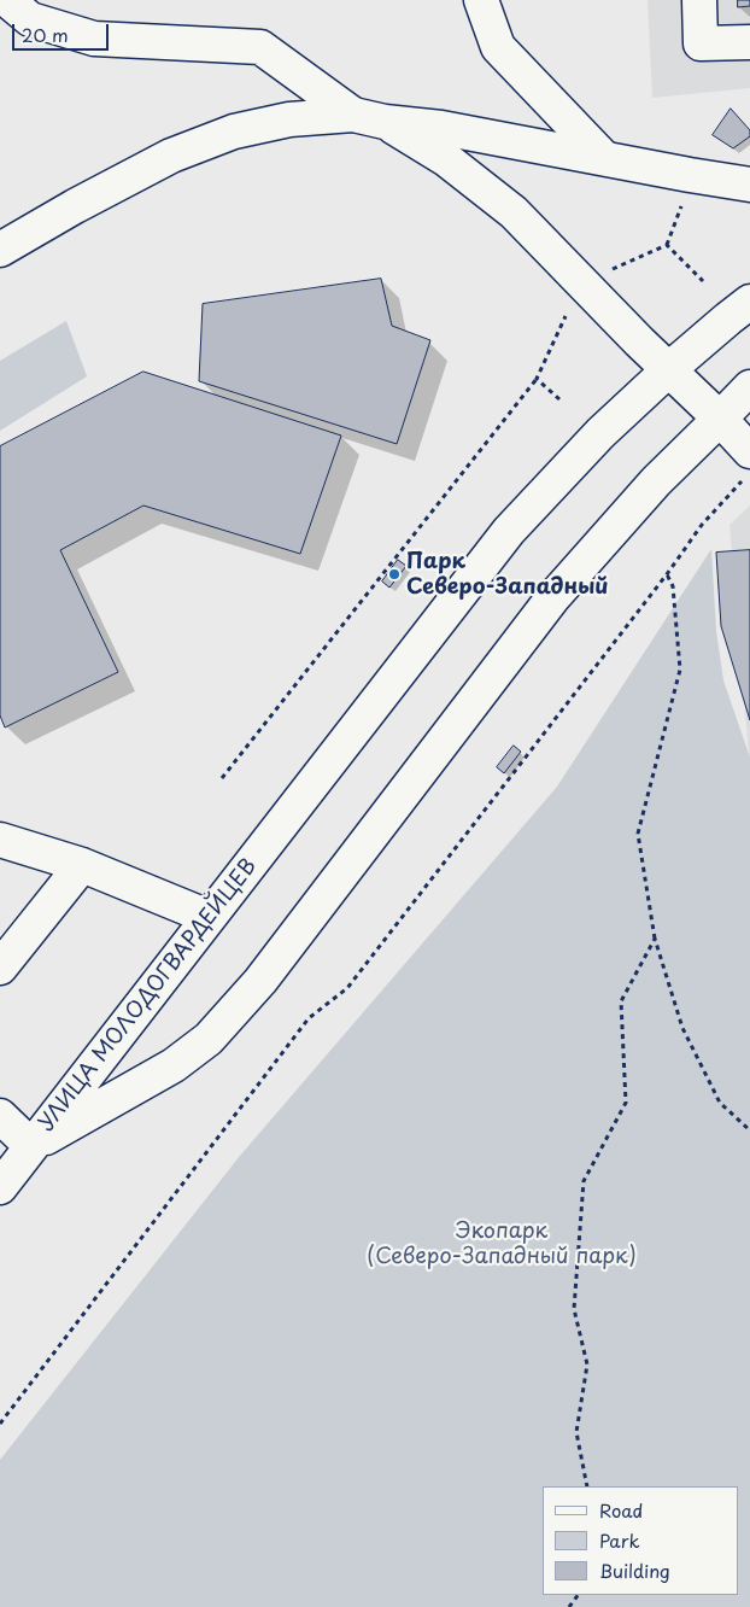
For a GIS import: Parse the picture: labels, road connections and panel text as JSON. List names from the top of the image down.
{
  "streets": {
    "street": ["УЛИЦА МОЛОДОГВАРДЕЙЦЕВ"]
  },
  "parks": ["Экопарк (Северо-Западный парк)"],
  "places": ["Парк Северо-Западный"],
  "legend": ["Road", "Park", "Building"],
  "scale_bar": "20 m"
}
